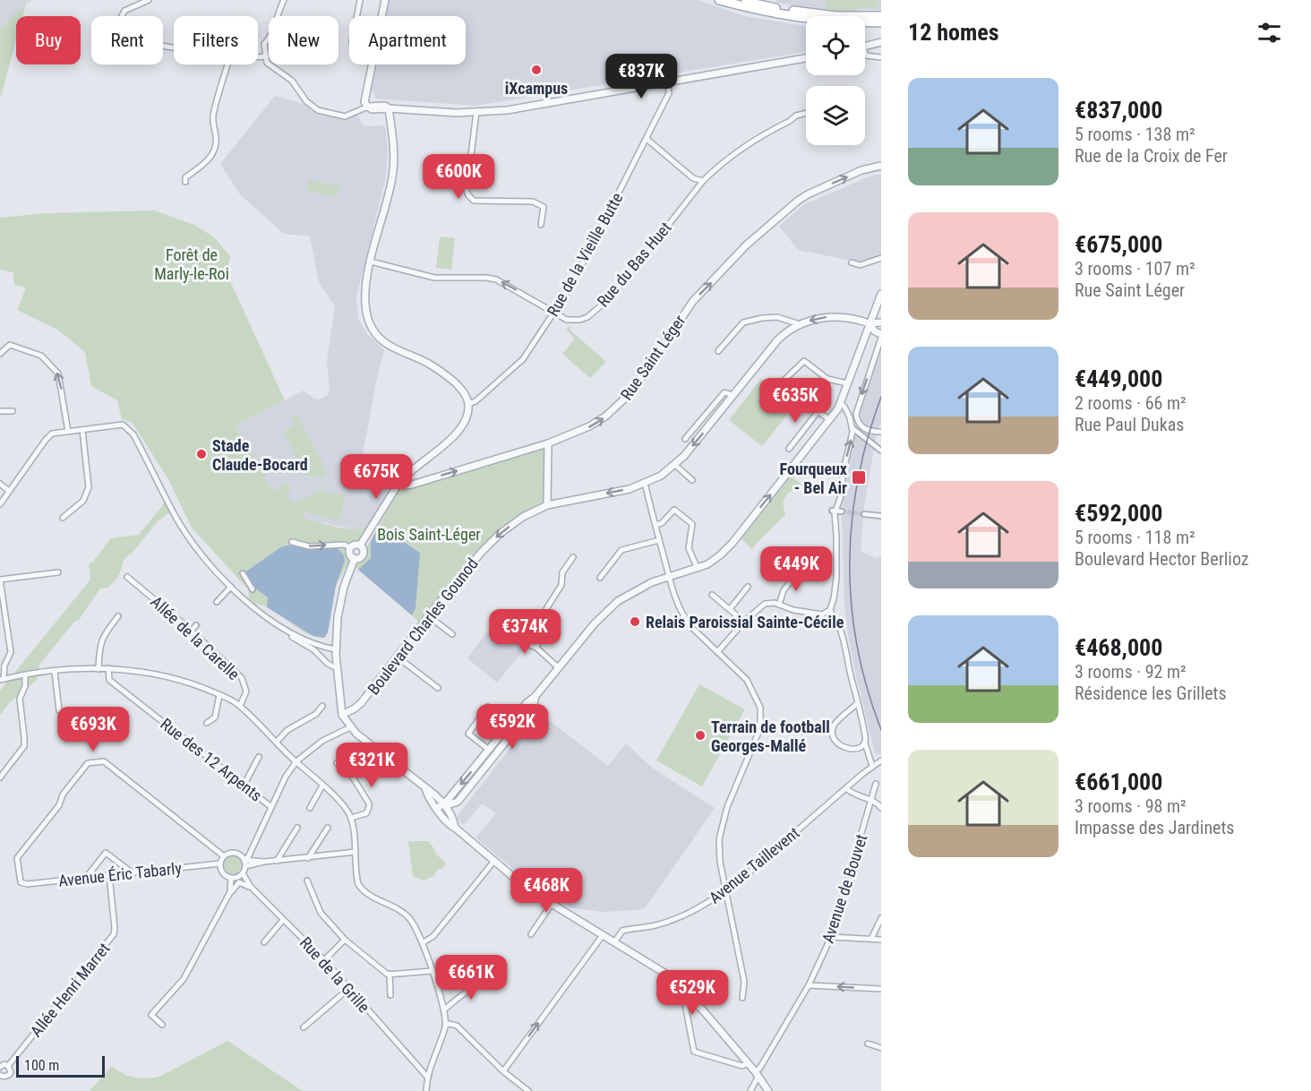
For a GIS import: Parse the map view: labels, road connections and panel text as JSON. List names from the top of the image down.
{
  "streets": {
    "street": [
      "Rue de la Vieille Butte",
      "Rue du Bas Huet",
      "Rue Saint Léger",
      "Boulevard Charles Gounod",
      "Allée de la Carelle",
      "Rue des 12 Arpents",
      "Avenue Taillevent",
      "Avenue Éric Tabarly",
      "Avenue de Bouvet",
      "Rue de la Grille",
      "Allée Henri Marret"
    ]
  },
  "crossings": [
    ["Rue de la Vieille Butte", "Rue du Bas Huet"],
    ["Avenue Éric Tabarly", "Rue de la Grille"],
    ["Avenue Éric Tabarly", "Allée Henri Marret"]
  ],
  "one_way": ["Rue du Bas Huet", "Rue Saint Léger", "Boulevard Charles Gounod"],
  "parks": ["Forêt de Marly-le-Roi", "Bois Saint-Léger"],
  "places": {
    "other": [
      "iXcampus",
      "Stade Claude-Bocard",
      "Relais Paroissial Sainte-Cécile",
      "Terrain de football Georges-Mallé"
    ],
    "transit": ["Fourqueux - Bel Air"]
  },
  "scale_bar": "100 m",
  "page": {
    "heading": "12 homes",
    "chip": [
      "Buy",
      "Rent",
      "Filters",
      "New",
      "Apartment"
    ],
    "price": [
      "€837K",
      "€600K",
      "€635K",
      "€675K",
      "€449K",
      "€374K",
      "€592K",
      "€693K",
      "€321K",
      "€468K",
      "€661K",
      "€529K"
    ],
    "list": [
      {
        "name": "€837,000",
        "note": "5 rooms · 138 m² · Rue de la Croix de Fer"
      },
      {
        "name": "€675,000",
        "note": "3 rooms · 107 m² · Rue Saint Léger"
      },
      {
        "name": "€449,000",
        "note": "2 rooms · 66 m² · Rue Paul Dukas"
      },
      {
        "name": "€592,000",
        "note": "5 rooms · 118 m² · Boulevard Hector Berlioz"
      },
      {
        "name": "€468,000",
        "note": "3 rooms · 92 m² · Résidence les Grillets"
      },
      {
        "name": "€661,000",
        "note": "3 rooms · 98 m² · Impasse des Jardinets"
      }
    ],
    "scale": "100 m"
  }
}
